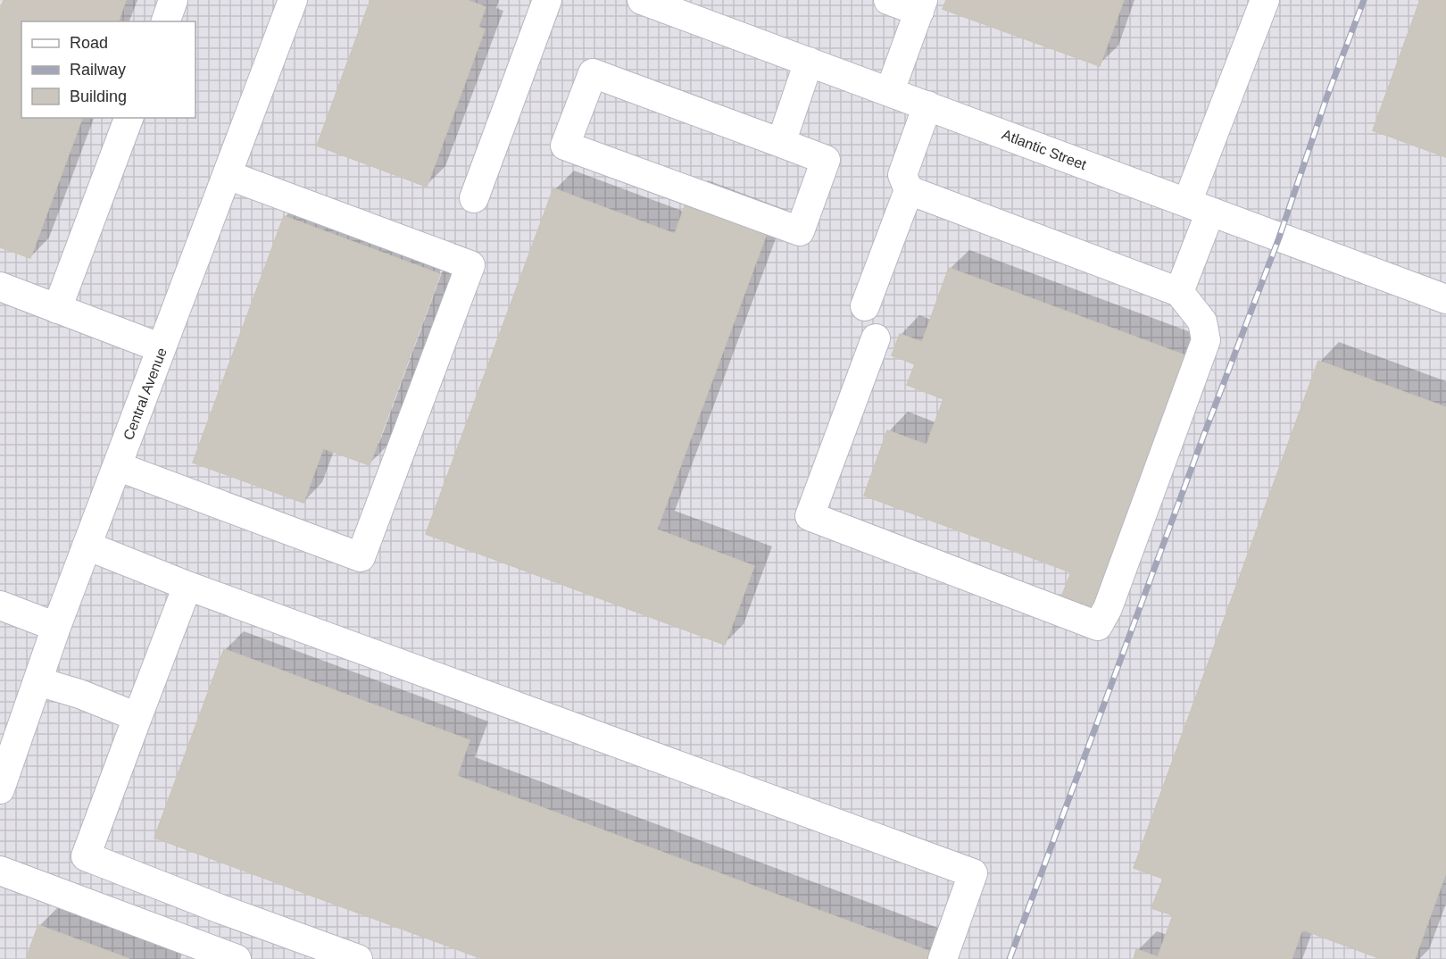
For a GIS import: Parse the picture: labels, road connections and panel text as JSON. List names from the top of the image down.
{
  "streets": {
    "street": ["Atlantic Street", "Central Avenue"]
  },
  "legend": ["Road", "Railway", "Building"]
}
